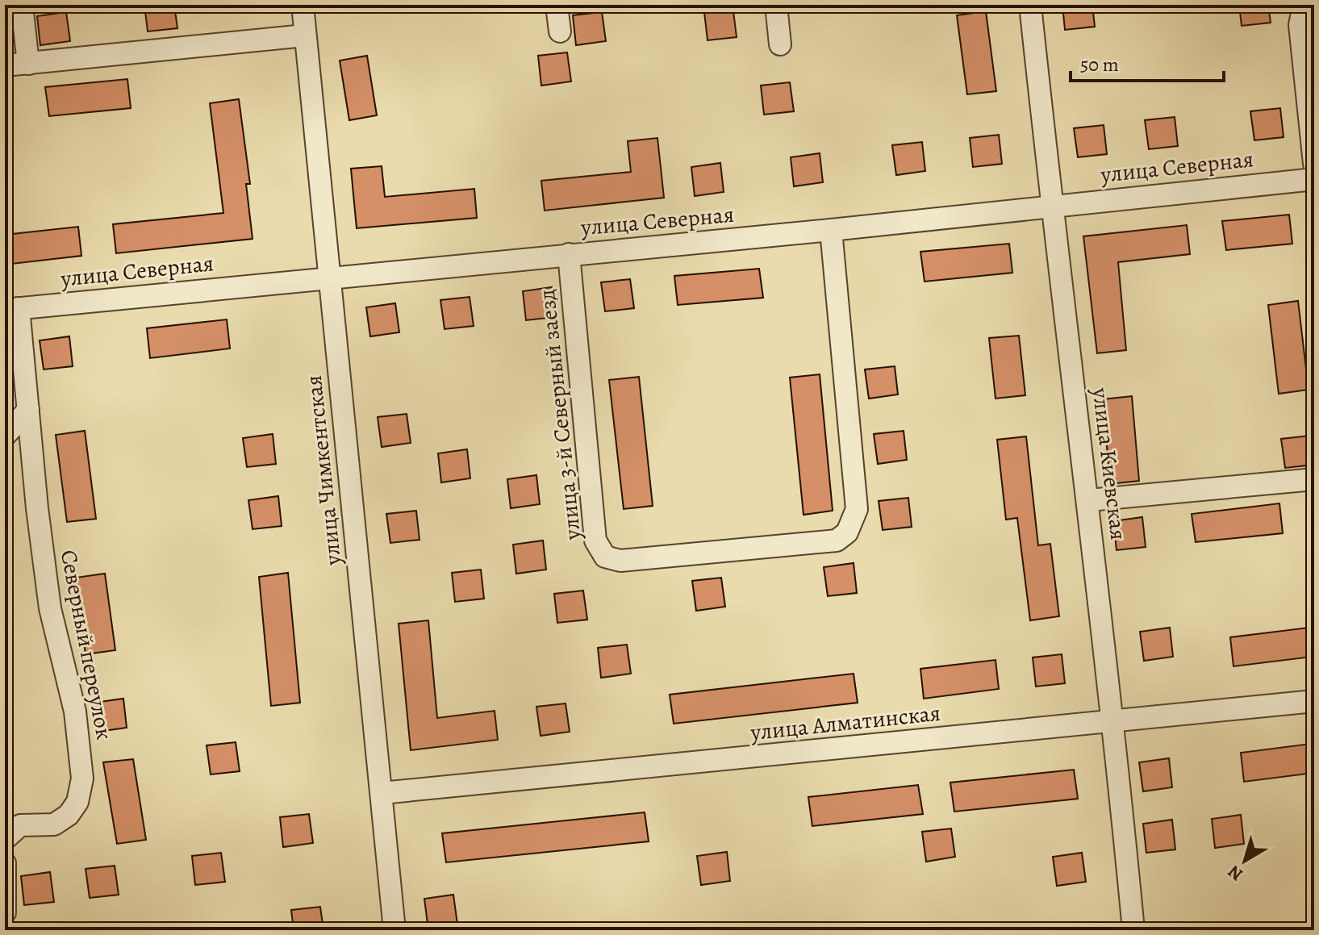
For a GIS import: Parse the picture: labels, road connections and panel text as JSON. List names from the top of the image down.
{
  "streets": {
    "street": [
      "улица Северная",
      "улица 3-й Северный заезд",
      "улица Киевская",
      "улица Чимкентская",
      "Северный переулок",
      "улица Алматинская"
    ]
  },
  "crossings": [
    ["улица Северная", "улица 3-й Северный заезд"],
    ["улица Северная", "улица Киевская"],
    ["улица Северная", "улица Чимкентская"],
    ["улица Северная", "Северный переулок"],
    ["улица Киевская", "улица Алматинская"],
    ["улица Чимкентская", "улица Алматинская"]
  ],
  "scale_bar": "50 m",
  "north": "bottom left"
}
